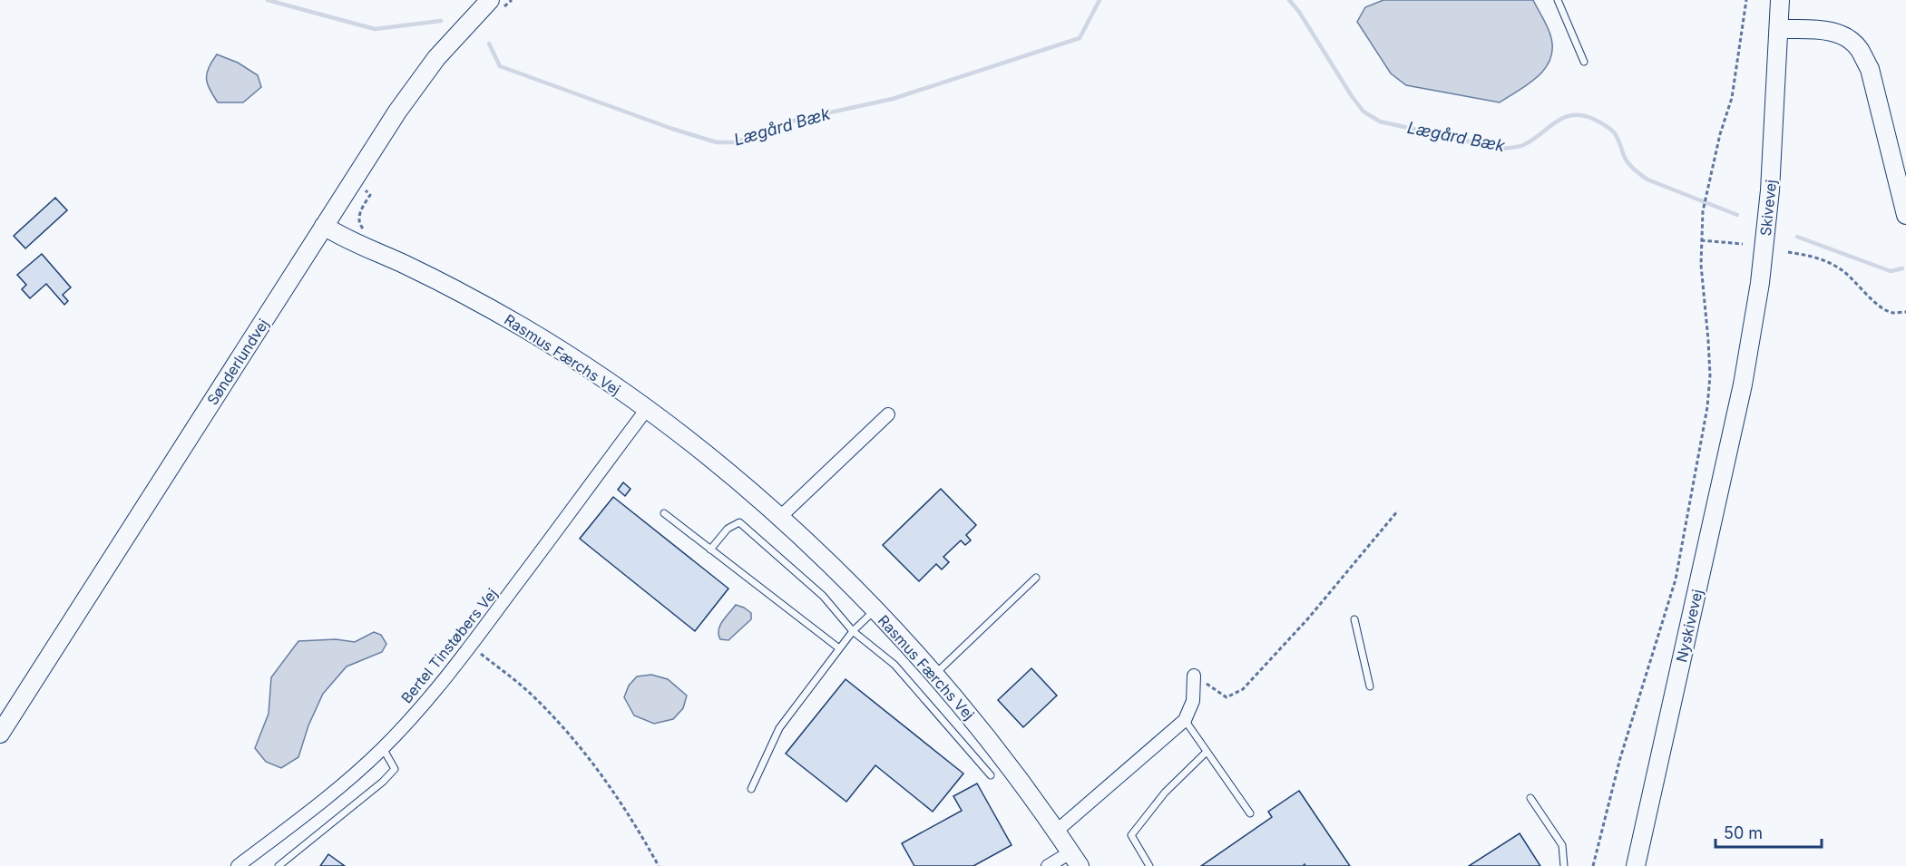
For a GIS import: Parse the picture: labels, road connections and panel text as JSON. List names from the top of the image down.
{
  "streets": {
    "street": [
      "Skivevej",
      "Rasmus Færchs Vej",
      "Sønderlundvej",
      "Nyskivevej",
      "Bertel Tinstøbers Vej"
    ]
  },
  "crossings": [
    ["Skivevej", "Nyskivevej"],
    ["Rasmus Færchs Vej", "Sønderlundvej"],
    ["Rasmus Færchs Vej", "Bertel Tinstøbers Vej"]
  ],
  "water": ["Lægård Bæk"],
  "scale_bar": "50 m"
}
